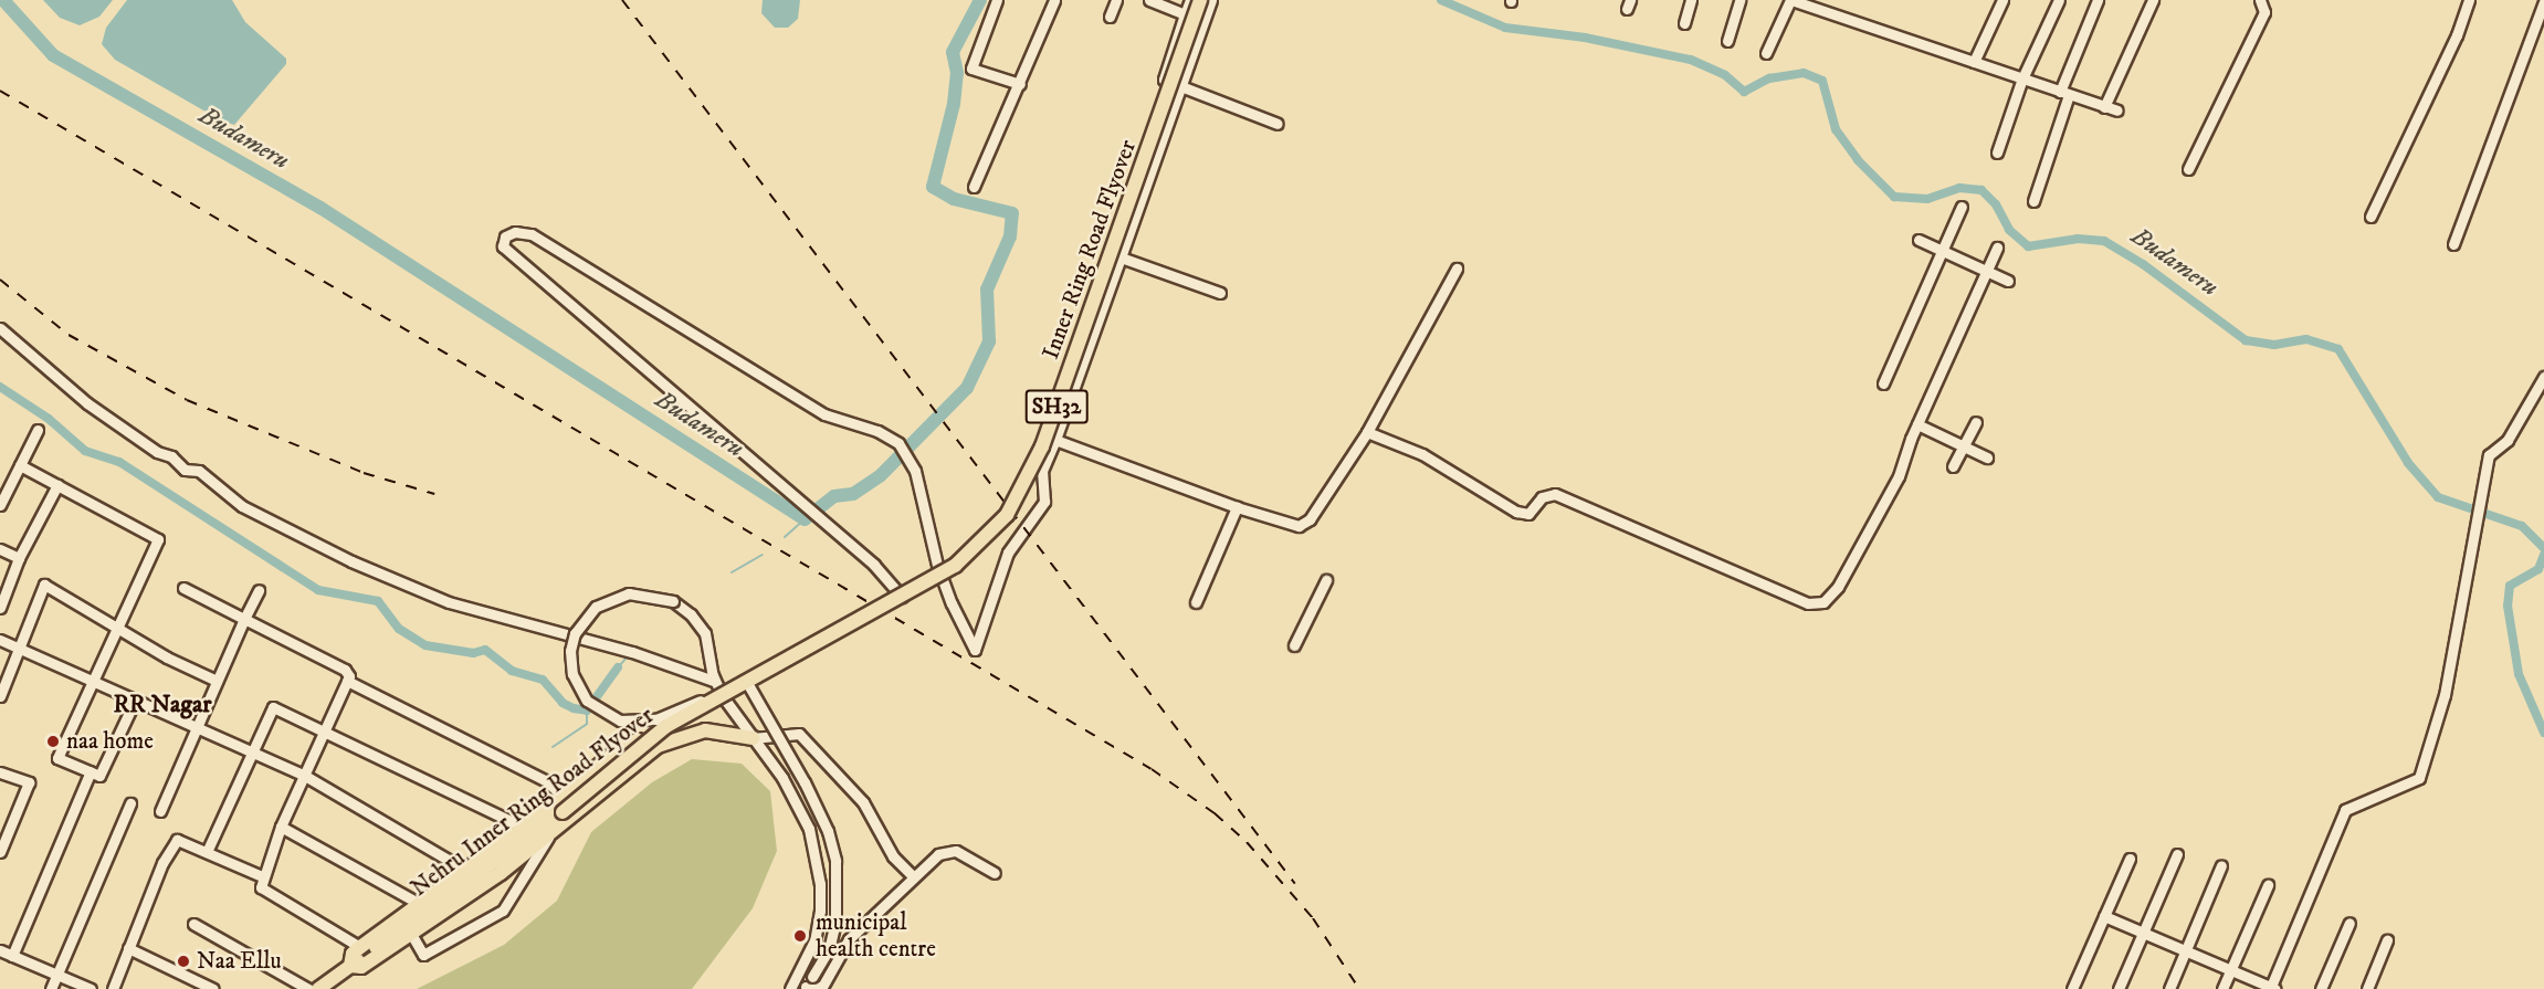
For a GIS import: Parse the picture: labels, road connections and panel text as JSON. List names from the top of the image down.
{
  "streets": {
    "main road": ["Inner Ring Road Flyover", "SH32", "Nehru Inner Ring Road Flyover"]
  },
  "crossings": [
    ["Inner Ring Road Flyover", "Nehru Inner Ring Road Flyover"]
  ],
  "districts": ["RR Nagar"],
  "water": ["Budameru"],
  "places": ["naa home", "municipal health centre", "Naa Ellu"]
}
